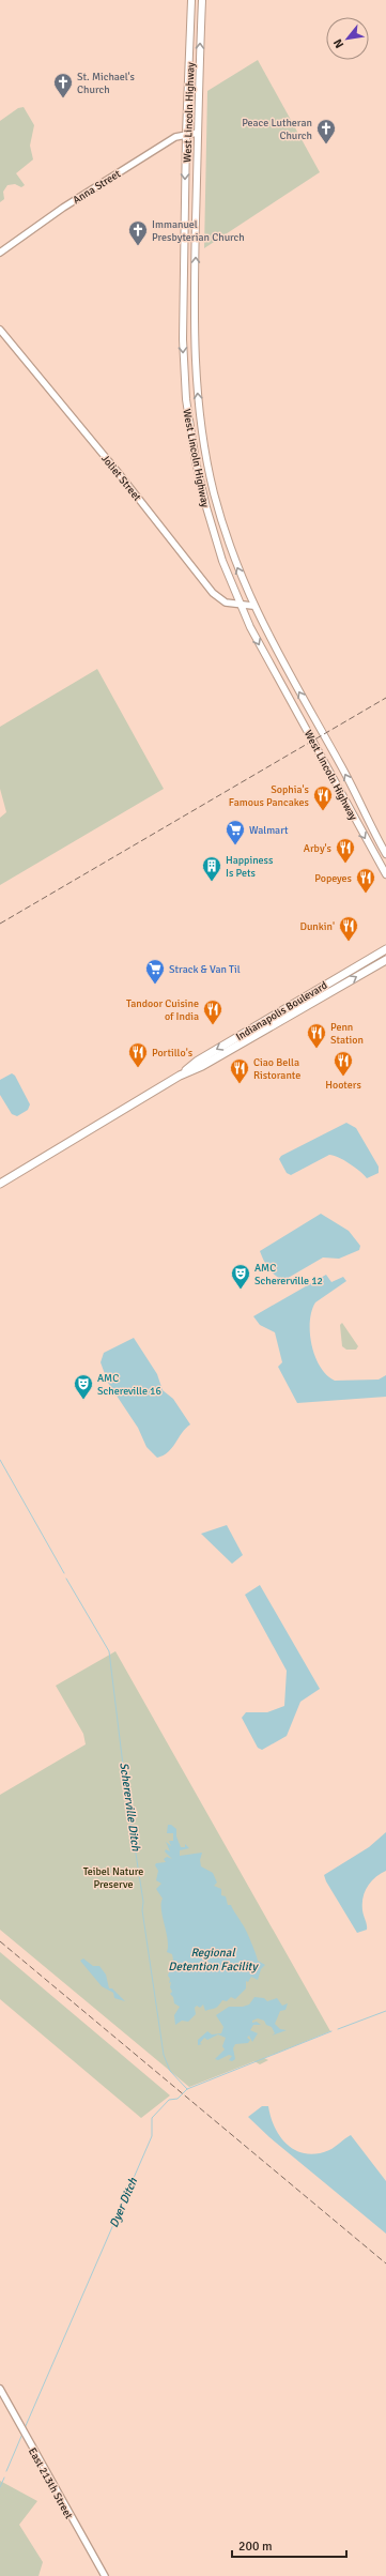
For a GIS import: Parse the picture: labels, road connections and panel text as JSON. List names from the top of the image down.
{
  "streets": {
    "highway": ["Indianapolis Boulevard"],
    "main road": ["West Lincoln Highway"],
    "street": ["Anna Street", "Joliet Street", "East 213th Street"]
  },
  "crossings": [
    ["West Lincoln Highway", "Anna Street"],
    ["West Lincoln Highway", "Joliet Street"]
  ],
  "water": ["Schererville Ditch", "Regional Detention Facility", "Dyer Ditch"],
  "parks": ["Teibel Nature Preserve"],
  "places": {
    "church": ["St. Michael's Church", "Peace Lutheran Church", "Immanuel Presbyterian Church"],
    "restaurant": [
      "Sophia's Famous Pancakes",
      "Arby's",
      "Popeyes",
      "Dunkin'",
      "Tandoor Cuisine of India",
      "Penn Station",
      "Portillo's",
      "Hooters",
      "Ciao Bella Ristorante"
    ],
    "supermarket": ["Walmart", "Strack & Van Til"],
    "building": ["Happiness Is Pets"],
    "theatre": ["AMC Schererville 12", "AMC Schereville 16"]
  },
  "scale_bar": "200 m",
  "north": "bottom left"
}
